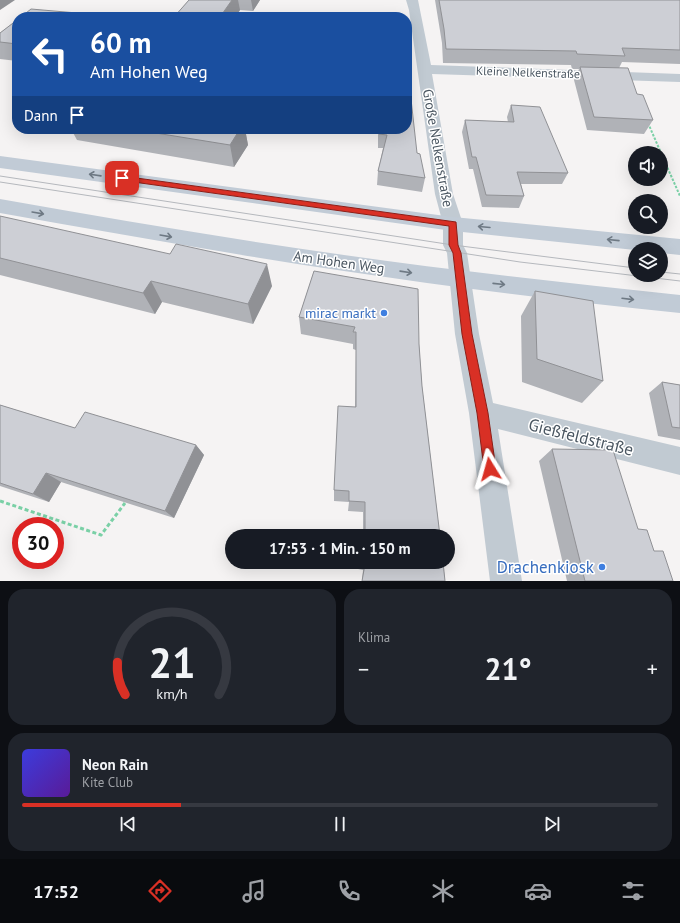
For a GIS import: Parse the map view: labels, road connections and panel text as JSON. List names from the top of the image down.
{
  "streets": {
    "main road": ["Am Hohen Weg"],
    "street": ["Kleine Nelkenstraße", "Große Nelkenstraße", "Gießfeldstraße"]
  },
  "crossings": [
    ["Kleine Nelkenstraße", "Große Nelkenstraße"],
    ["Große Nelkenstraße", "Am Hohen Weg"],
    ["Große Nelkenstraße", "Gießfeldstraße"]
  ],
  "places": ["mirac markt", "Drachenkiosk"],
  "page": {
    "turn": ["60 m", "Am Hohen Weg"],
    "then": "Dann",
    "limit": "30",
    "trip": "17:53 · 1 Min. · 150 m",
    "tile": "Klima",
    "heat": ["−", "21°", "+"],
    "song": ["Neon Rain", "Kite Club"],
    "tabs": "17:52",
    "gauge": ["21", "km/h"]
  }
}
